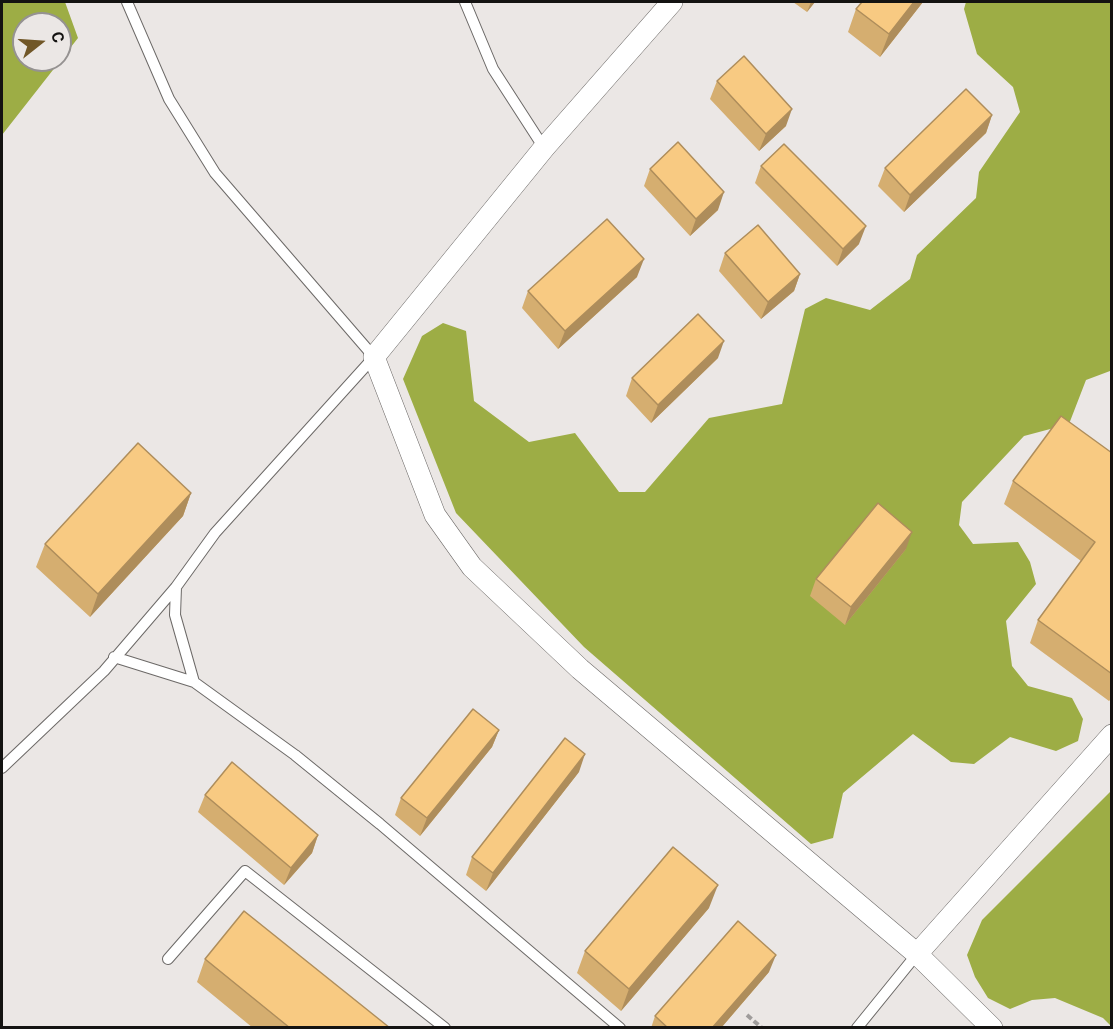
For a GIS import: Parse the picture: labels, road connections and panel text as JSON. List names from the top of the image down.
{
  "north": "right"
}
